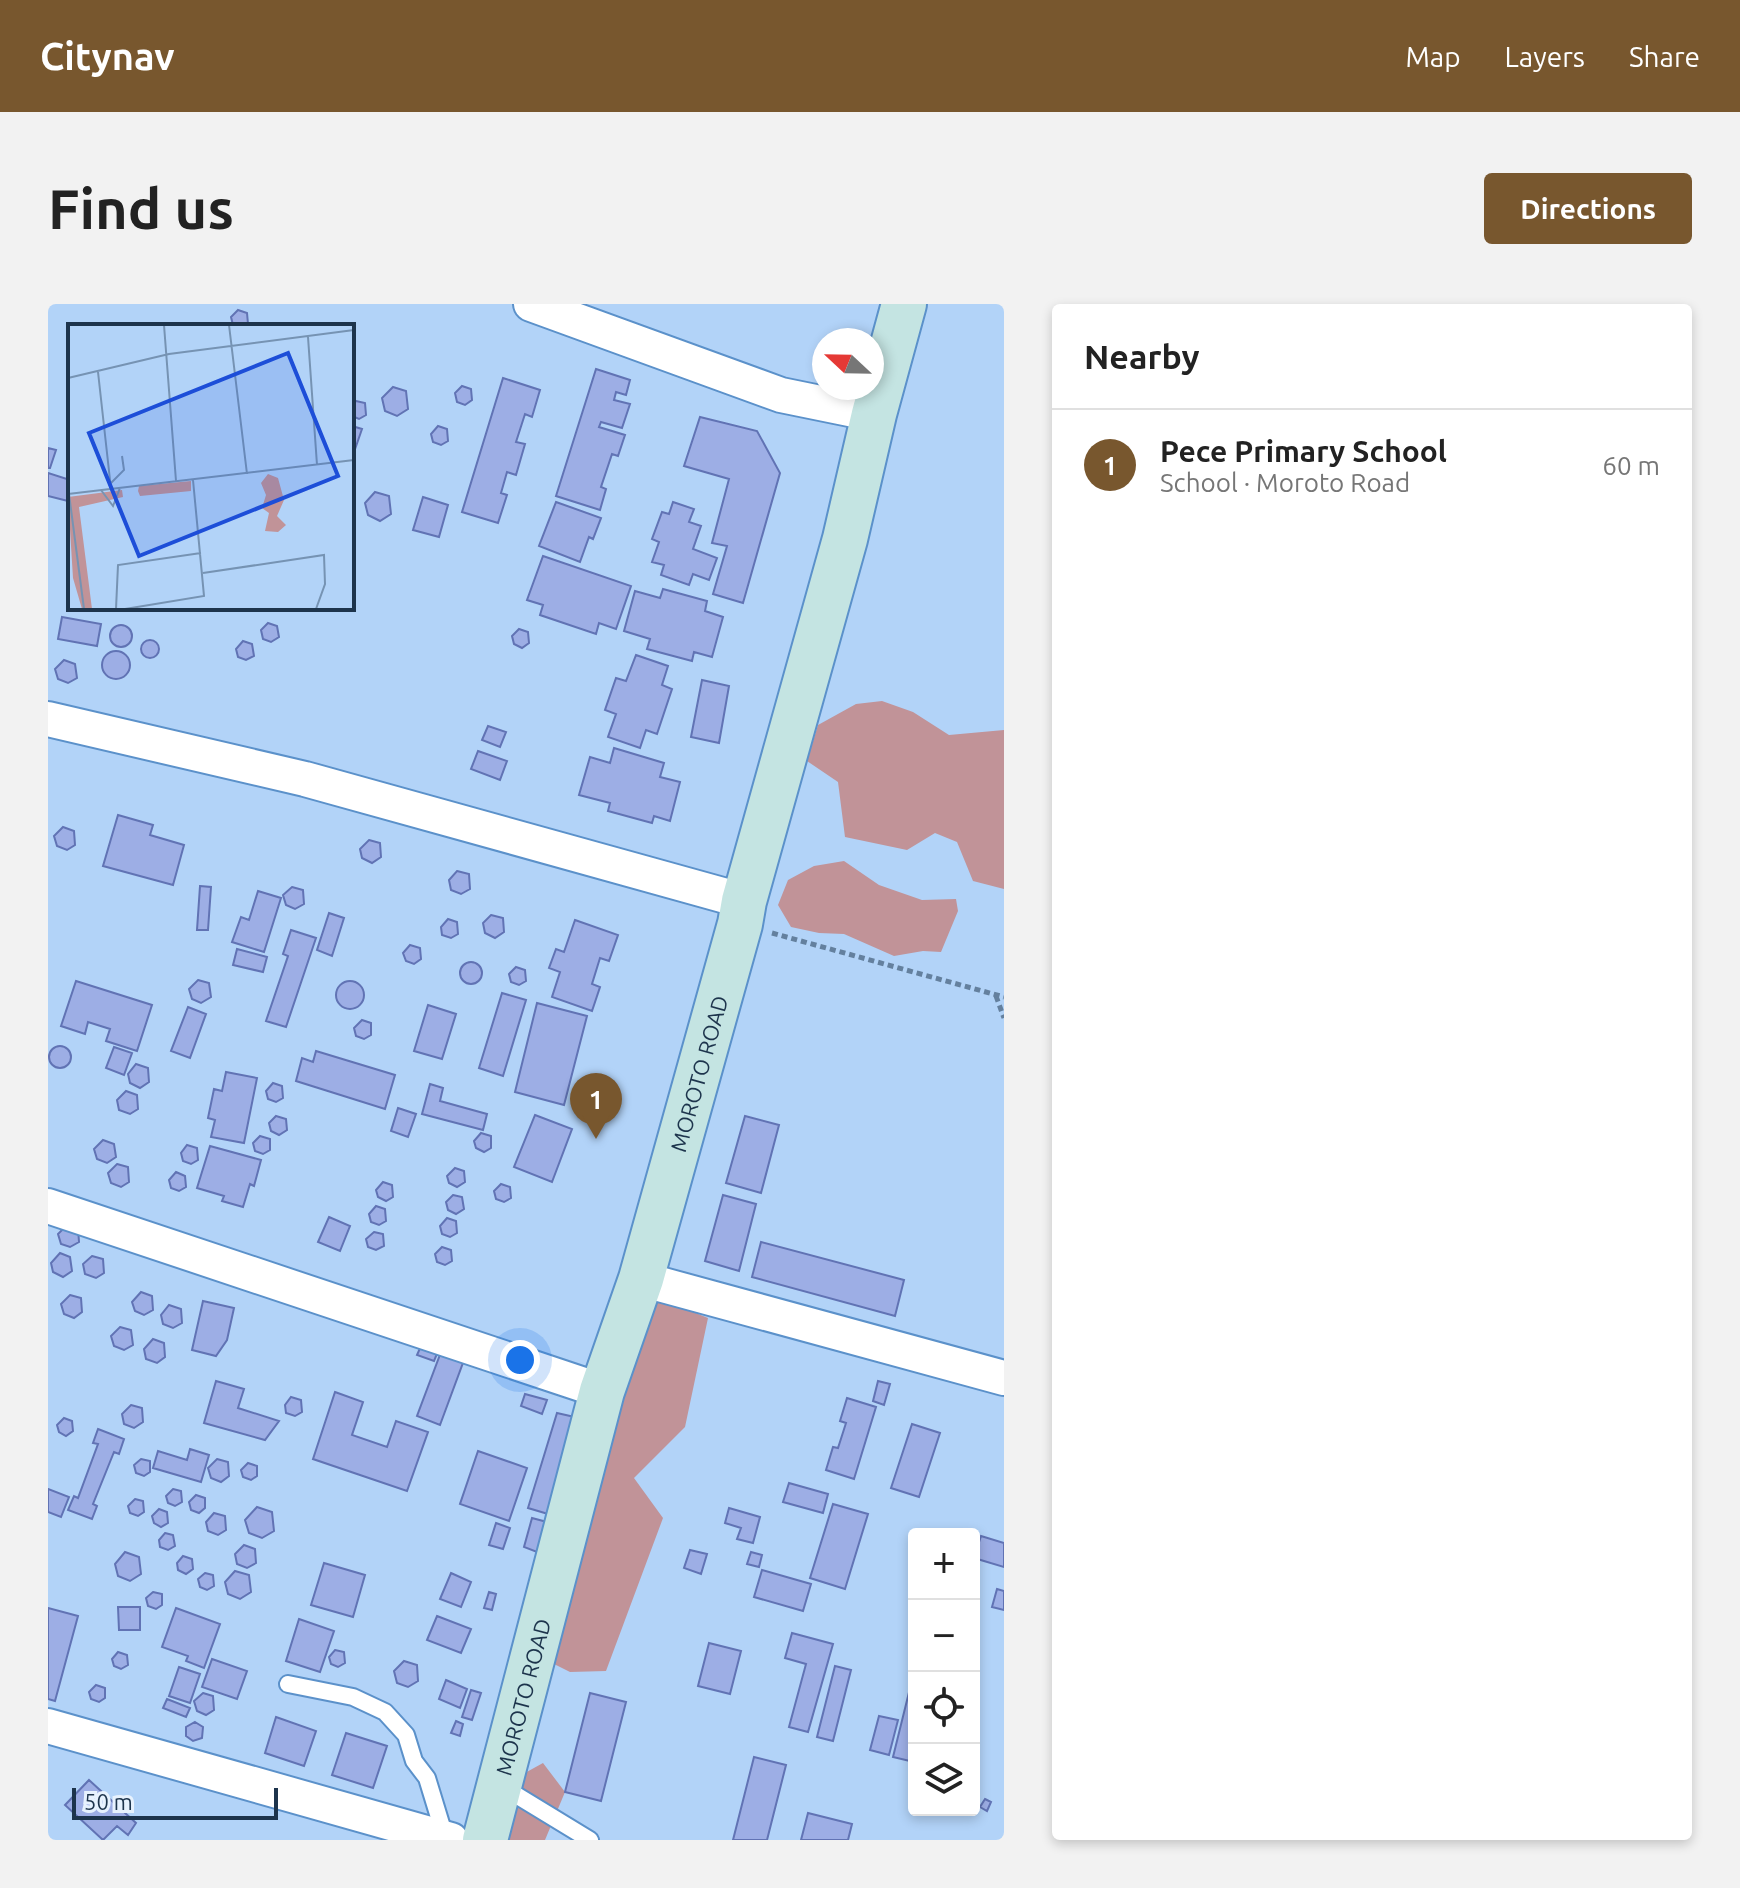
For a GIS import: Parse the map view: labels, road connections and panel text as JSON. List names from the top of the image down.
{
  "streets": {
    "main road": ["MOROTO ROAD"]
  },
  "scale_bar": "50 m",
  "north": "left",
  "page": {
    "header": "Citynav",
    "nav": ["Map", "Layers", "Share"],
    "buttons": "Directions",
    "title": "Find us",
    "heading": "Nearby",
    "list": [
      {
        "mark": "1",
        "name": "Pece Primary School",
        "note": "School · Moroto Road",
        "value": "60 m"
      }
    ],
    "pins": "1",
    "map_buttons": ["+", "−"],
    "scale": "50 m"
  }
}
